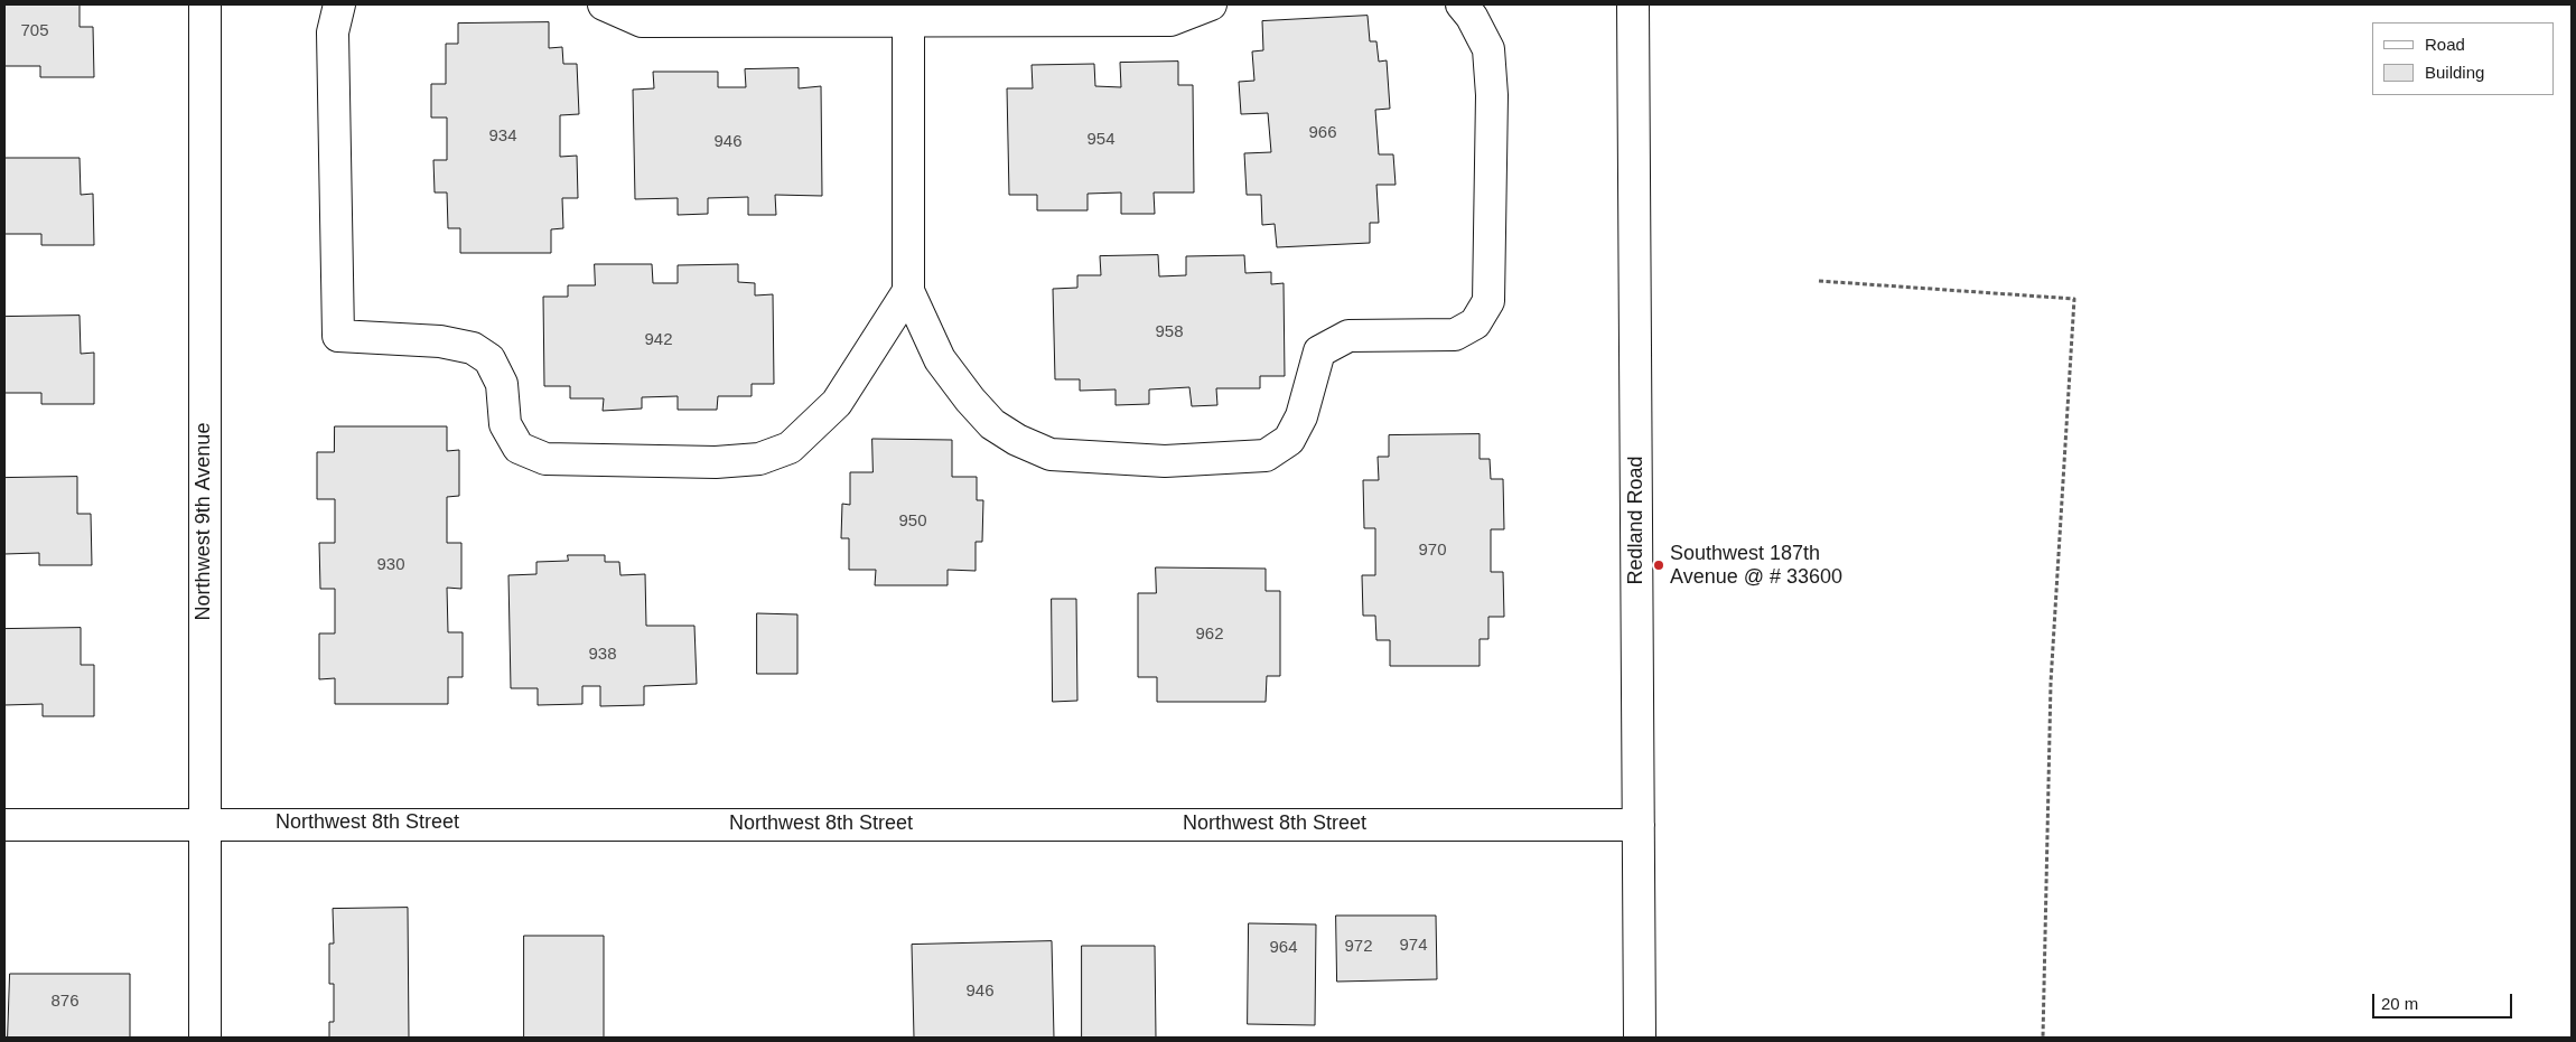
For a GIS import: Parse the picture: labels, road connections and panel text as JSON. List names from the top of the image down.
{
  "streets": {
    "street": ["Redland Road", "Northwest 9th Avenue", "Northwest 8th Street"]
  },
  "crossings": [
    ["Redland Road", "Northwest 8th Street"],
    ["Northwest 9th Avenue", "Northwest 8th Street"]
  ],
  "places": ["Southwest 187th Avenue @ # 33600"],
  "house_numbers": [
    "705",
    "966",
    "934",
    "954",
    "946",
    "958",
    "942",
    "950",
    "970",
    "930",
    "962",
    "938",
    "974",
    "972",
    "964",
    "946",
    "876"
  ],
  "legend": ["Road", "Building"],
  "scale_bar": "20 m"
}
